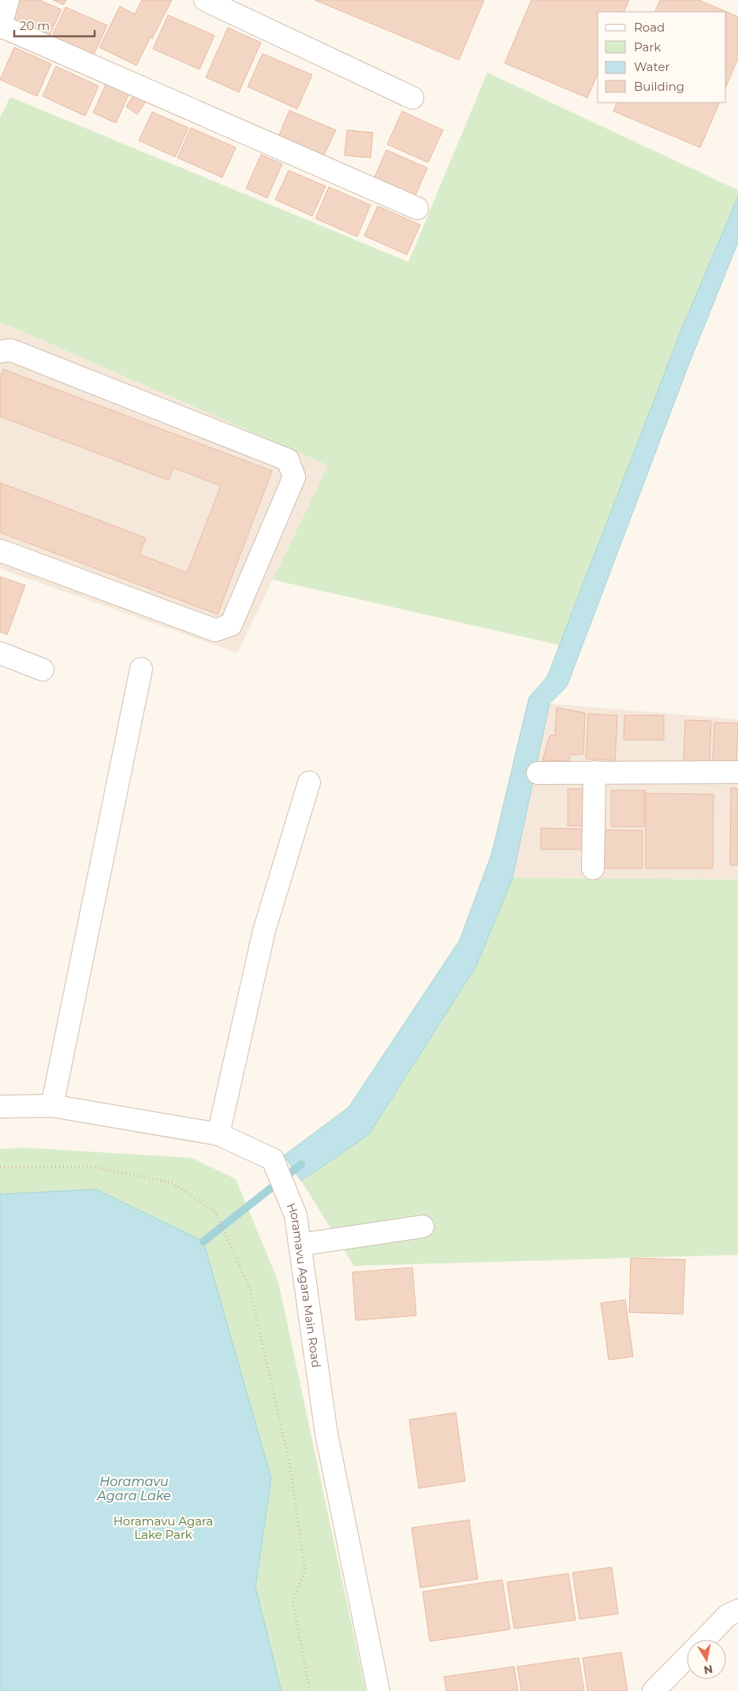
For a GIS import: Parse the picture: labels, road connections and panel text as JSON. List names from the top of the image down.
{
  "streets": {
    "street": ["Horamavu Agara Main Road"]
  },
  "water": ["Horamavu Agara Lake"],
  "parks": ["Horamavu Agara Lake Park"],
  "legend": [
    "Road",
    "Park",
    "Water",
    "Building"
  ],
  "scale_bar": "20 m",
  "north": "bottom"
}
